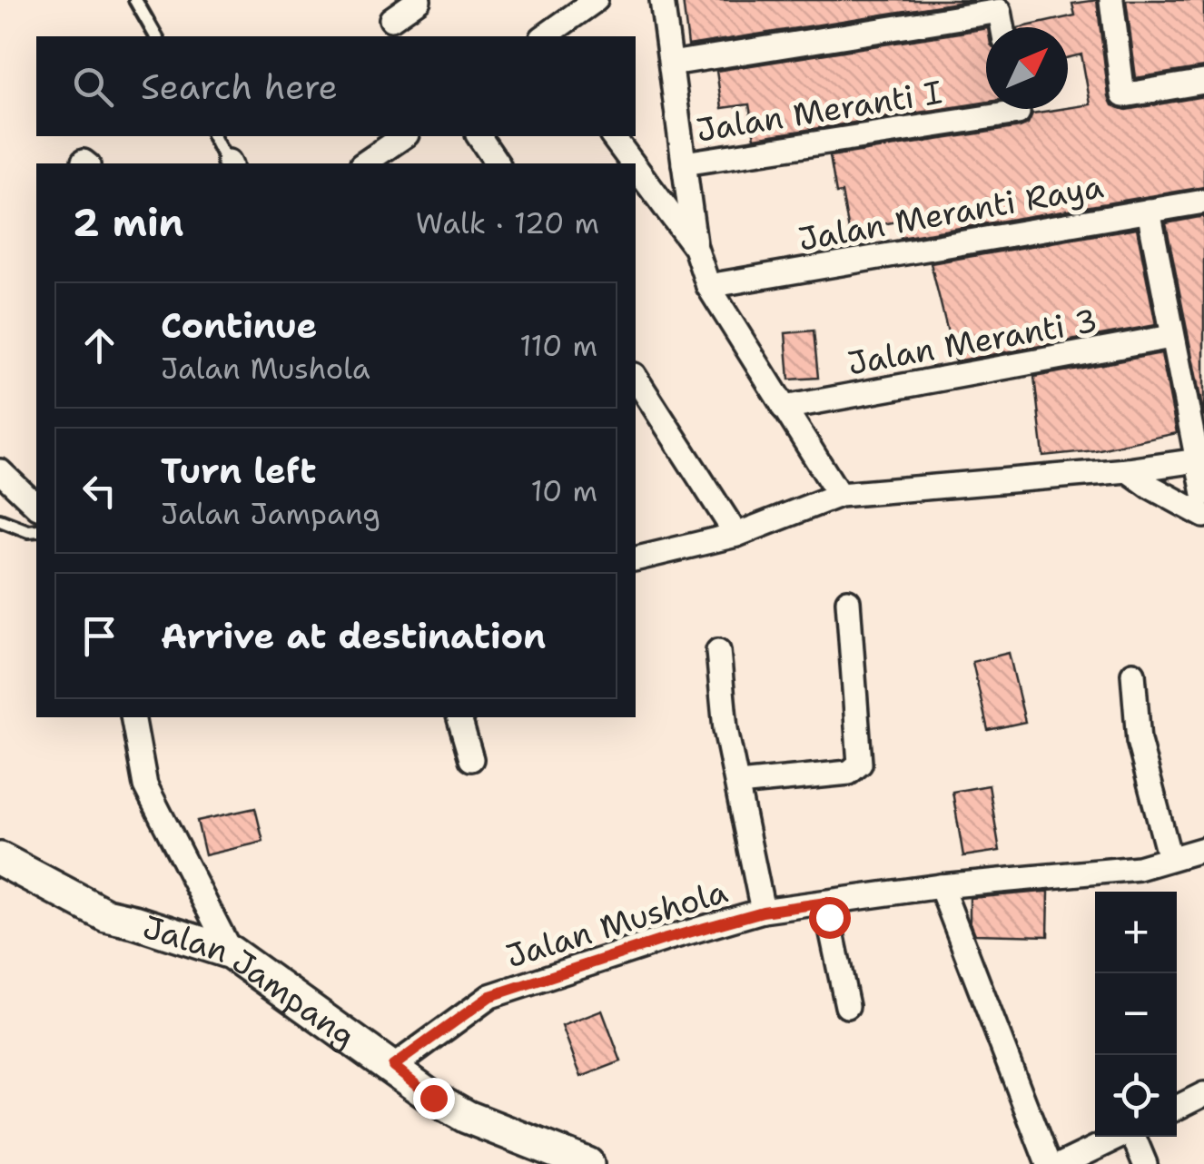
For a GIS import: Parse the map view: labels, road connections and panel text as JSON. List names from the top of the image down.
{
  "streets": {
    "street": [
      "Jalan Meranti I",
      "Jalan Meranti Raya",
      "Jalan Meranti 3",
      "Jalan Mushola",
      "Jalan Jampang"
    ]
  },
  "crossings": [
    ["Jalan Mushola", "Jalan Jampang"]
  ],
  "north": "top right",
  "page": {
    "search": "Search here",
    "heading": ["2 min", "Walk · 120 m"],
    "list": [
      ["Continue", "Jalan Mushola", "110 m"],
      ["Turn left", "Jalan Jampang", "10 m"],
      "Arrive at destination"
    ],
    "map_buttons": ["+", "−"]
  }
}
